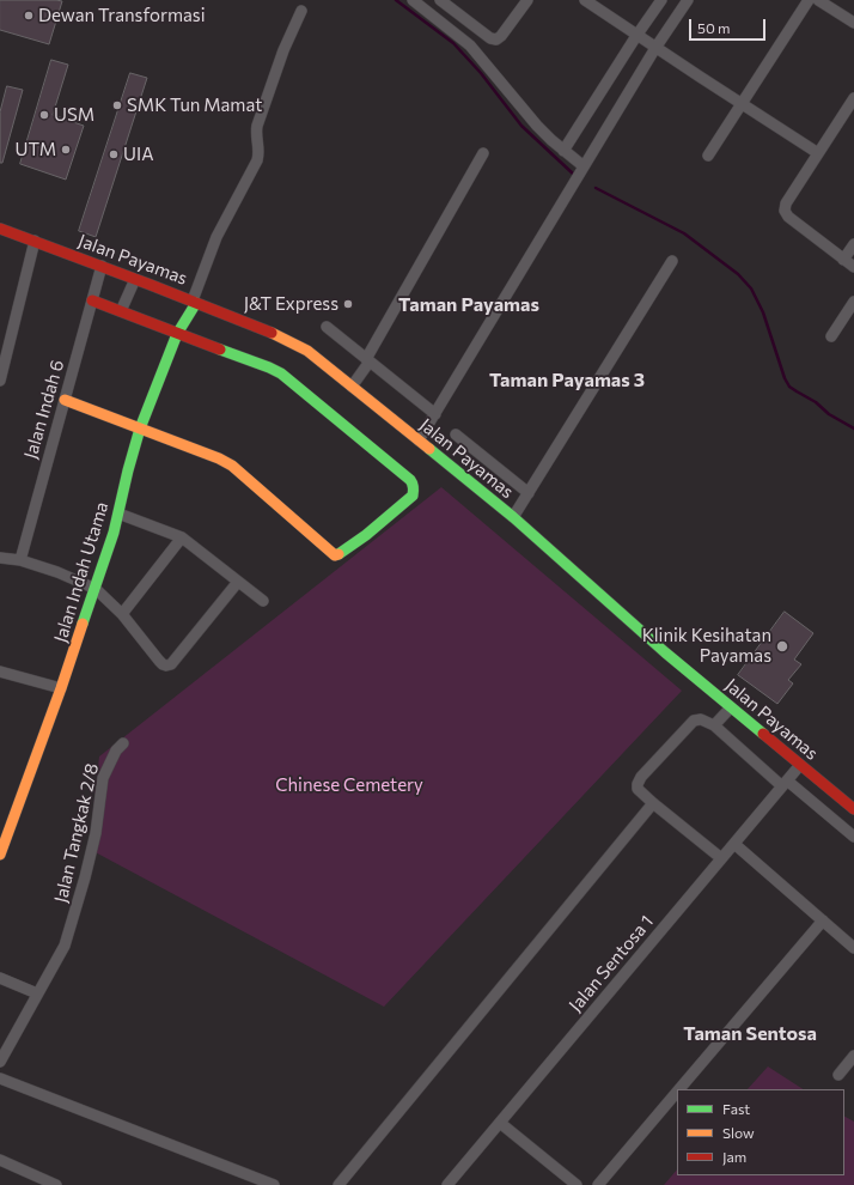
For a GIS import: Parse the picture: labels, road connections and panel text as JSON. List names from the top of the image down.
{
  "streets": {
    "main road": ["Jalan Payamas", "Jalan Indah Utama"],
    "street": ["Jalan Indah 6", "Jalan Tangkak 2/8", "Jalan Sentosa 1"]
  },
  "crossings": [
    ["Jalan Payamas", "Jalan Indah 6"],
    ["Jalan Payamas", "Jalan Indah Utama"],
    ["Jalan Payamas", "Jalan Sentosa 1"]
  ],
  "districts": ["Taman Payamas", "Taman Payamas 3", "Taman Sentosa"],
  "parks": ["Chinese Cemetery"],
  "places": [
    "Dewan Transformasi",
    "SMK Tun Mamat",
    "USM",
    "UTM",
    "UIA",
    "J&T Express",
    "Klinik Kesihatan Payamas"
  ],
  "legend": ["Fast", "Slow", "Jam"],
  "scale_bar": "50 m"
}
